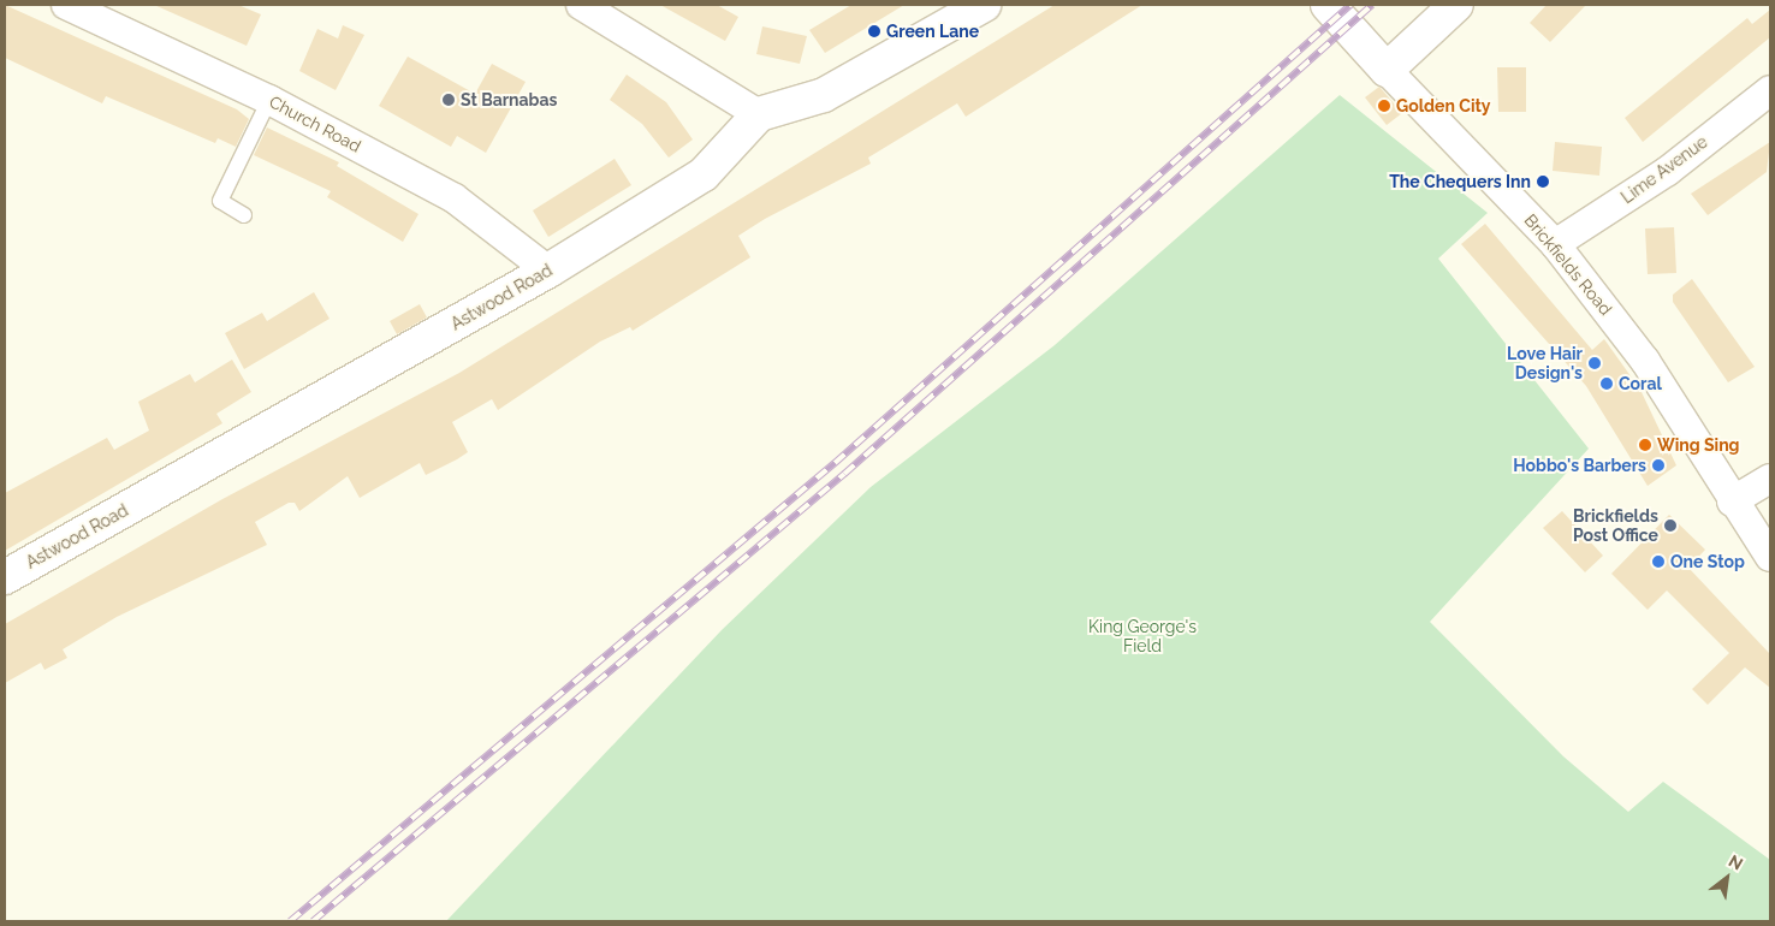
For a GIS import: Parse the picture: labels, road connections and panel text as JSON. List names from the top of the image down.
{
  "streets": {
    "main road": ["Brickfields Road", "Astwood Road"],
    "street": ["Church Road", "Lime Avenue"]
  },
  "crossings": [
    ["Church Road", "Astwood Road"],
    ["Lime Avenue", "Brickfields Road"]
  ],
  "parks": ["King George's Field"],
  "places": [
    "Green Lane",
    "St Barnabas",
    "Golden City",
    "The Chequers Inn",
    "Love Hair Design's",
    "Coral",
    "Wing Sing",
    "Hobbo's Barbers",
    "Brickfields Post Office",
    "One Stop"
  ],
  "north": "top right"
}
